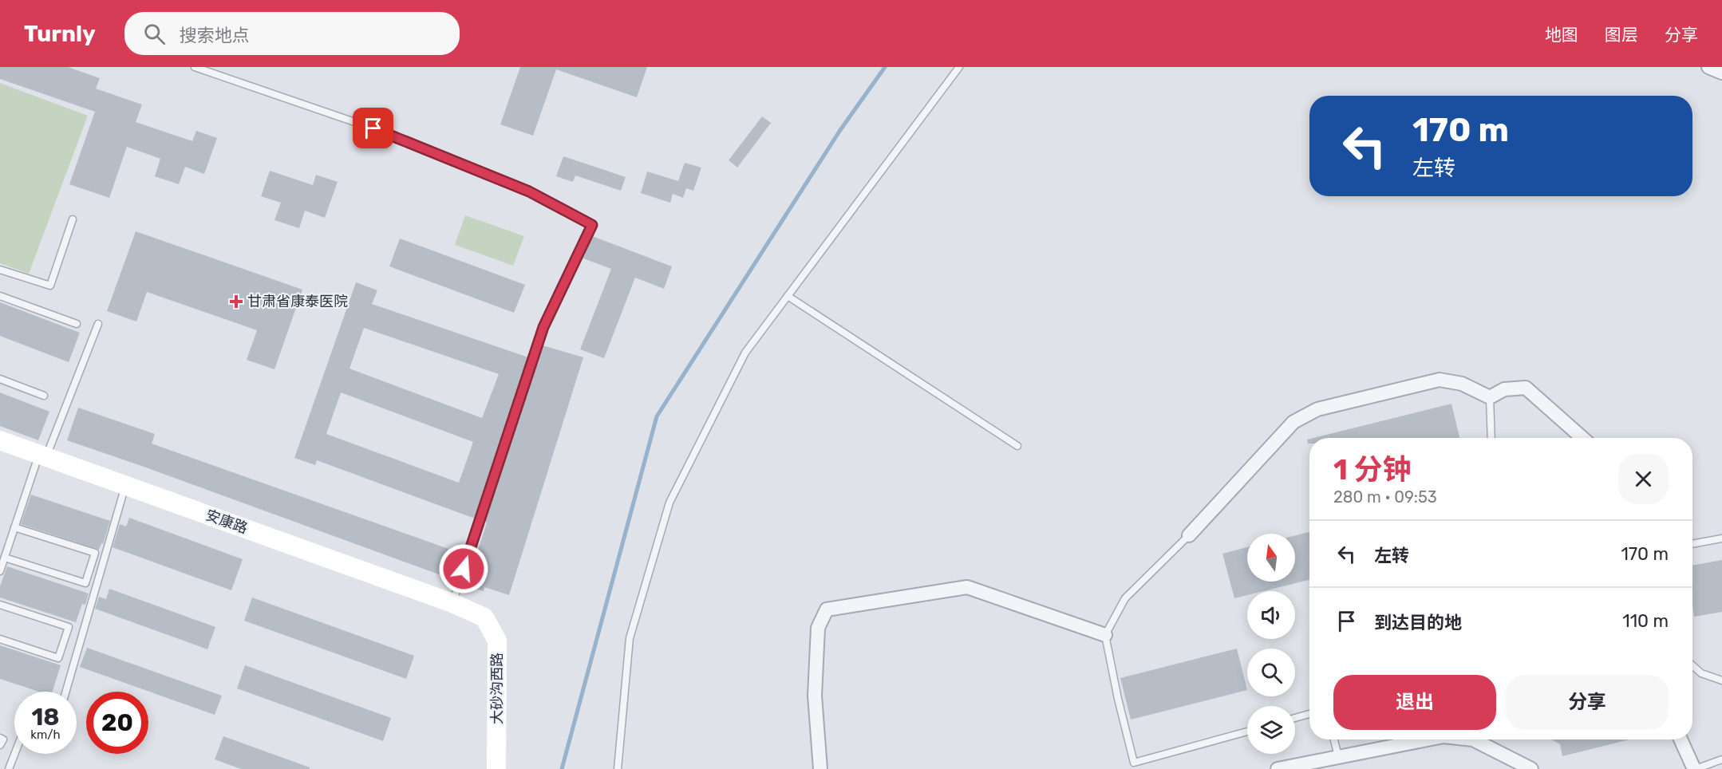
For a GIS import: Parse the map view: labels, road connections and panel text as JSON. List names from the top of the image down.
{
  "streets": {
    "street": ["安康路", "大砂沟西路"]
  },
  "crossings": [
    ["安康路", "大砂沟西路"]
  ],
  "places": {
    "health": ["甘肃省康泰医院"]
  },
  "north": "top",
  "page": {
    "header": "Turnly",
    "search": "搜索地点",
    "nav": ["地图", "图层", "分享"],
    "turn": ["170 m", "左转"],
    "heading": ["1 分钟", "280 m · 09:53"],
    "list": [
      {
        "name": "左转",
        "value": "170 m"
      },
      {
        "name": "到达目的地",
        "value": "110 m"
      }
    ],
    "buttons": ["退出", "分享"],
    "speed": "18 km/h",
    "limit": "20"
  }
}
